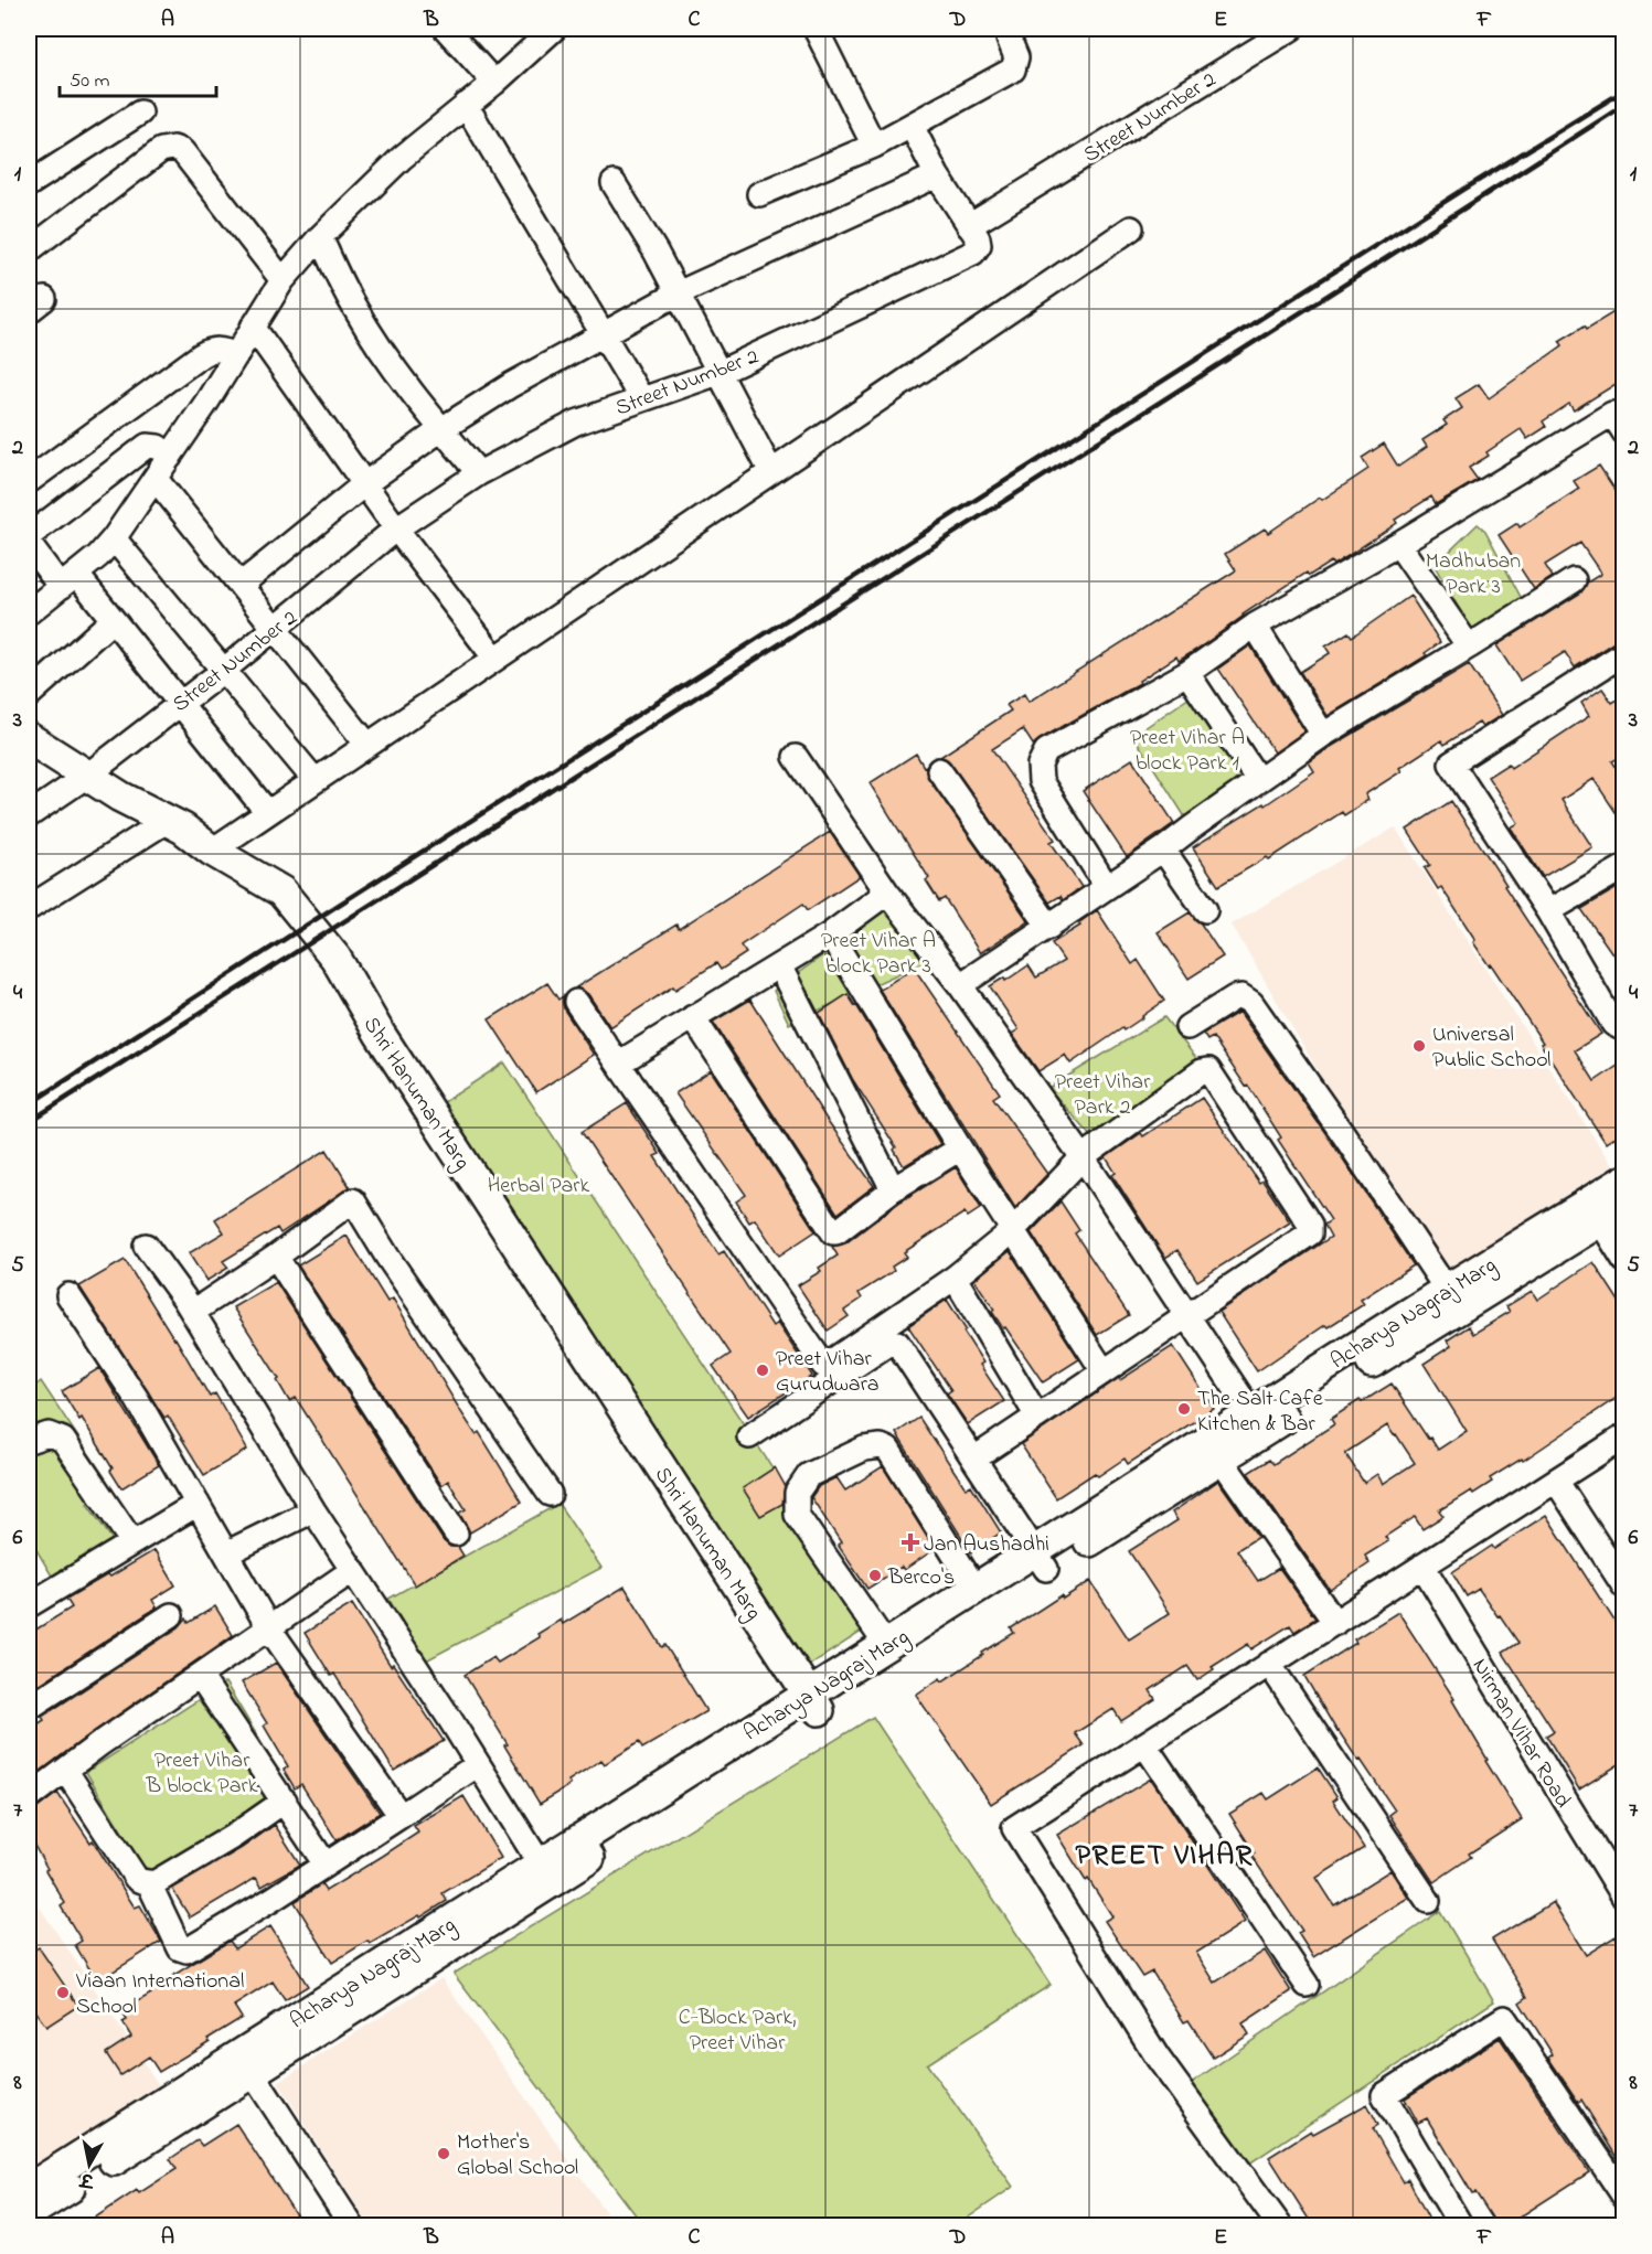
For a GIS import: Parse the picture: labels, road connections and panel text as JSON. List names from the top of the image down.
{
  "streets": {
    "street": [
      "Street Number 2",
      "Shri Hanuman Marg",
      "Acharya Nagraj Marg",
      "Nirman Vihar Road"
    ]
  },
  "crossings": [
    ["Street Number 2", "Shri Hanuman Marg"],
    ["Shri Hanuman Marg", "Acharya Nagraj Marg"]
  ],
  "districts": ["PREET VIHAR"],
  "parks": [
    "Madhuban Park 3",
    "Preet Vihar A block Park 1",
    "Preet Vihar A block Park 3",
    "Preet Vihar Park 2",
    "Herbal Park",
    "Preet Vihar B block Park",
    "C-Block Park, Preet Vihar"
  ],
  "places": {
    "other": [
      "Universal Public School",
      "Preet Vihar Gurudwara",
      "The Salt Cafe Kitchen & Bar",
      "Berco's",
      "Viaan International School",
      "Mother's Global School"
    ],
    "health": ["Jan Aushadhi"]
  },
  "scale_bar": "50 m",
  "north": "bottom",
  "grid": {
    "columns": [
      "A",
      "B",
      "C",
      "D",
      "E",
      "F"
    ],
    "rows": [
      "1",
      "2",
      "3",
      "4",
      "5",
      "6",
      "7",
      "8"
    ]
  }
}
